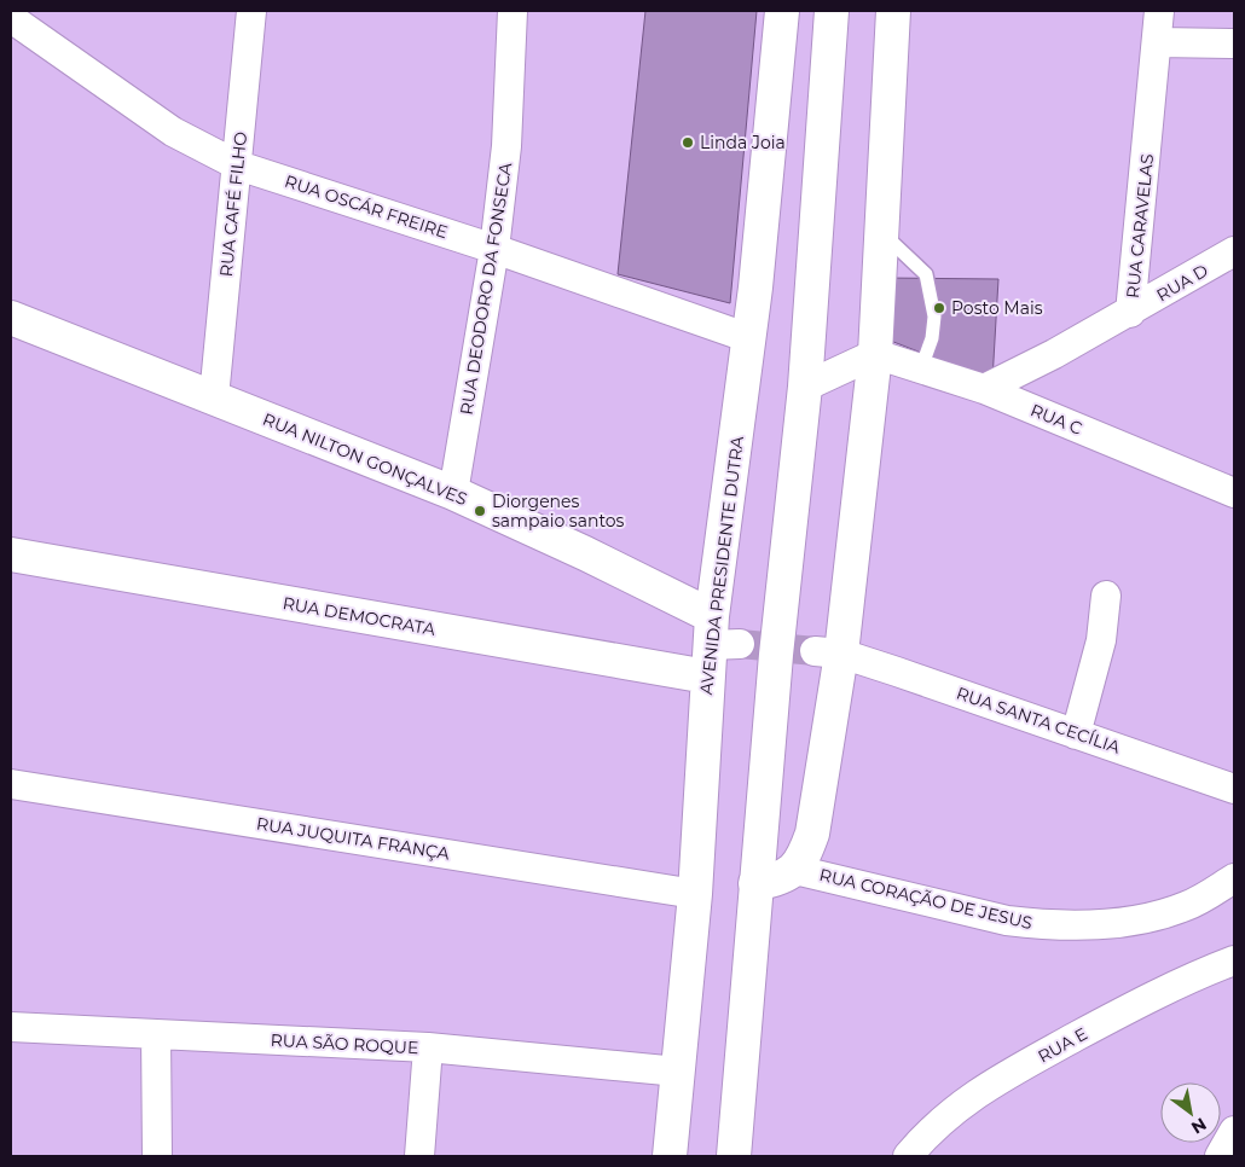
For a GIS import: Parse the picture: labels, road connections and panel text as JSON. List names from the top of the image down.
{
  "streets": {
    "main road": ["RUA NILTON GONÇALVES", "AVENIDA PRESIDENTE DUTRA", "RUA DEMOCRATA"],
    "street": [
      "RUA CAFÉ FILHO",
      "RUA OSCÁR FREIRE",
      "RUA CARAVELAS",
      "RUA D",
      "RUA DEODORO DA FONSECA",
      "RUA C",
      "RUA SANTA CECÍLIA",
      "RUA JUQUITA FRANÇA",
      "RUA CORAÇÃO DE JESUS",
      "RUA SÃO ROQUE",
      "RUA E"
    ]
  },
  "crossings": [
    ["RUA CAFÉ FILHO", "RUA OSCÁR FREIRE"],
    ["RUA CAFÉ FILHO", "RUA NILTON GONÇALVES"],
    ["RUA OSCÁR FREIRE", "RUA DEODORO DA FONSECA"],
    ["RUA OSCÁR FREIRE", "AVENIDA PRESIDENTE DUTRA"],
    ["RUA CARAVELAS", "RUA D"],
    ["RUA CARAVELAS", "RUA C"],
    ["RUA DEODORO DA FONSECA", "RUA NILTON GONÇALVES"],
    ["RUA NILTON GONÇALVES", "AVENIDA PRESIDENTE DUTRA"],
    ["RUA NILTON GONÇALVES", "RUA DEMOCRATA"],
    ["AVENIDA PRESIDENTE DUTRA", "RUA DEMOCRATA"],
    ["AVENIDA PRESIDENTE DUTRA", "RUA JUQUITA FRANÇA"],
    ["AVENIDA PRESIDENTE DUTRA", "RUA SÃO ROQUE"]
  ],
  "places": ["Linda Joia", "Posto Mais", "Diorgenes sampaio santos"],
  "north": "bottom right"
}
